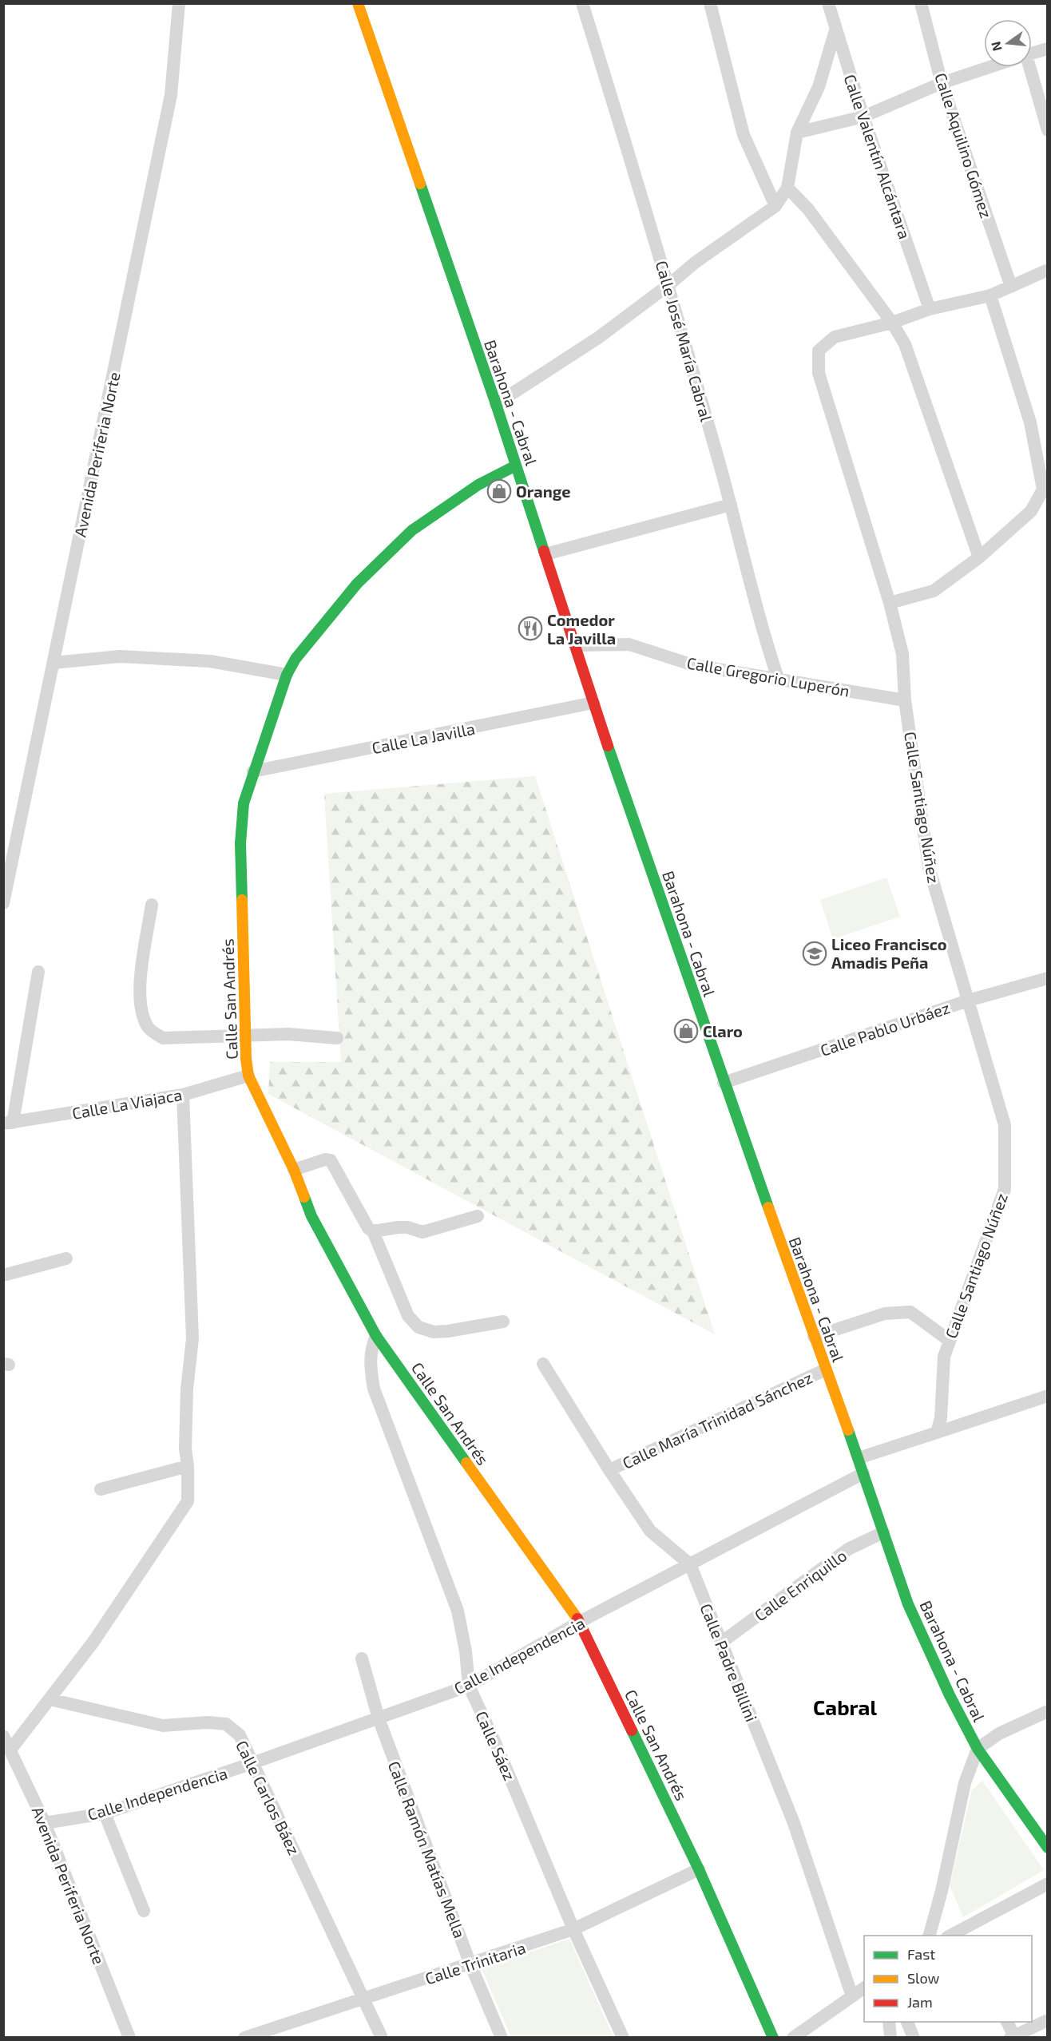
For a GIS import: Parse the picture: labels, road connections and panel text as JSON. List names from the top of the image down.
{
  "streets": {
    "main road": ["Barahona - Cabral", "Calle San Andrés"],
    "street": [
      "Calle Aquilino Gómez",
      "Calle Valentín Alcántara",
      "Calle José María Cabral",
      "Avenida Periferia Norte",
      "Calle Gregorio Luperón",
      "Calle La Javilla",
      "Calle Santiago Núñez",
      "Calle Pablo Urbáez",
      "Calle La Viajaca",
      "Calle María Trinidad Sánchez",
      "Calle Enriquillo",
      "Calle Independencia",
      "Calle Padre Billini",
      "Calle Sáez",
      "Calle Carlos Báez",
      "Calle Ramón Matías Mella",
      "Calle Trinitaria"
    ]
  },
  "crossings": [
    ["Calle José María Cabral", "Calle Gregorio Luperón"],
    ["Barahona - Cabral", "Calle Gregorio Luperón"],
    ["Barahona - Cabral", "Calle La Javilla"],
    ["Barahona - Cabral", "Calle San Andrés"],
    ["Barahona - Cabral", "Calle Pablo Urbáez"],
    ["Barahona - Cabral", "Calle María Trinidad Sánchez"],
    ["Barahona - Cabral", "Calle Enriquillo"],
    ["Barahona - Cabral", "Calle Independencia"],
    ["Avenida Periferia Norte", "Calle Independencia"],
    ["Calle Gregorio Luperón", "Calle Santiago Núñez"],
    ["Calle La Javilla", "Calle San Andrés"],
    ["Calle Santiago Núñez", "Calle Pablo Urbáez"],
    ["Calle San Andrés", "Calle La Viajaca"],
    ["Calle San Andrés", "Calle Independencia"],
    ["Calle San Andrés", "Calle Sáez"],
    ["Calle San Andrés", "Calle Trinitaria"],
    ["Calle María Trinidad Sánchez", "Calle Padre Billini"],
    ["Calle Enriquillo", "Calle Padre Billini"],
    ["Calle Independencia", "Calle Padre Billini"],
    ["Calle Independencia", "Calle Sáez"],
    ["Calle Independencia", "Calle Carlos Báez"],
    ["Calle Independencia", "Calle Ramón Matías Mella"],
    ["Calle Sáez", "Calle Trinitaria"],
    ["Calle Carlos Báez", "Calle Trinitaria"],
    ["Calle Ramón Matías Mella", "Calle Trinitaria"]
  ],
  "districts": ["Cabral"],
  "places": {
    "shop": ["Orange", "Claro"],
    "restaurant": ["Comedor La Javilla"],
    "school or university": ["Liceo Francisco Amadis Peña"]
  },
  "legend": ["Fast", "Slow", "Jam"],
  "north": "left"
}
